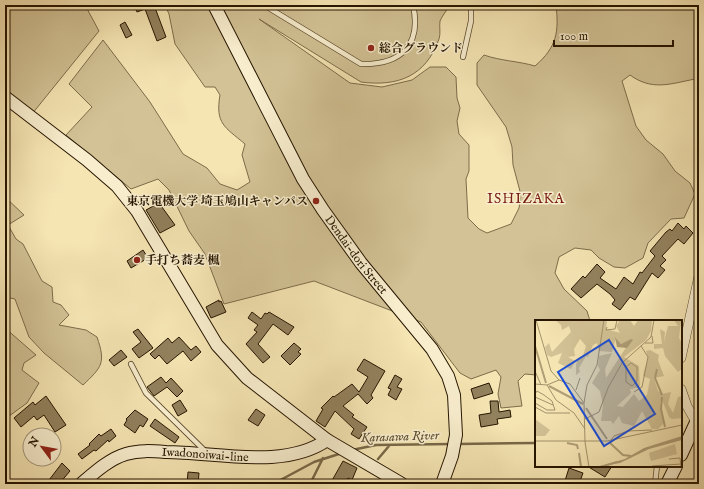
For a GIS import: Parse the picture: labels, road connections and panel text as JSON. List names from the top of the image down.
{
  "streets": {
    "street": ["Dendai-dori Street", "Iwadonoiwai-line"]
  },
  "districts": ["ISHIZAKA"],
  "water": ["Karasawa River"],
  "places": ["総合グラウンド", "東京電機大学 埼玉鳩山キャンパス", "手打ち蕎麦 楓"],
  "scale_bar": "100 m",
  "north": "top left"
}
